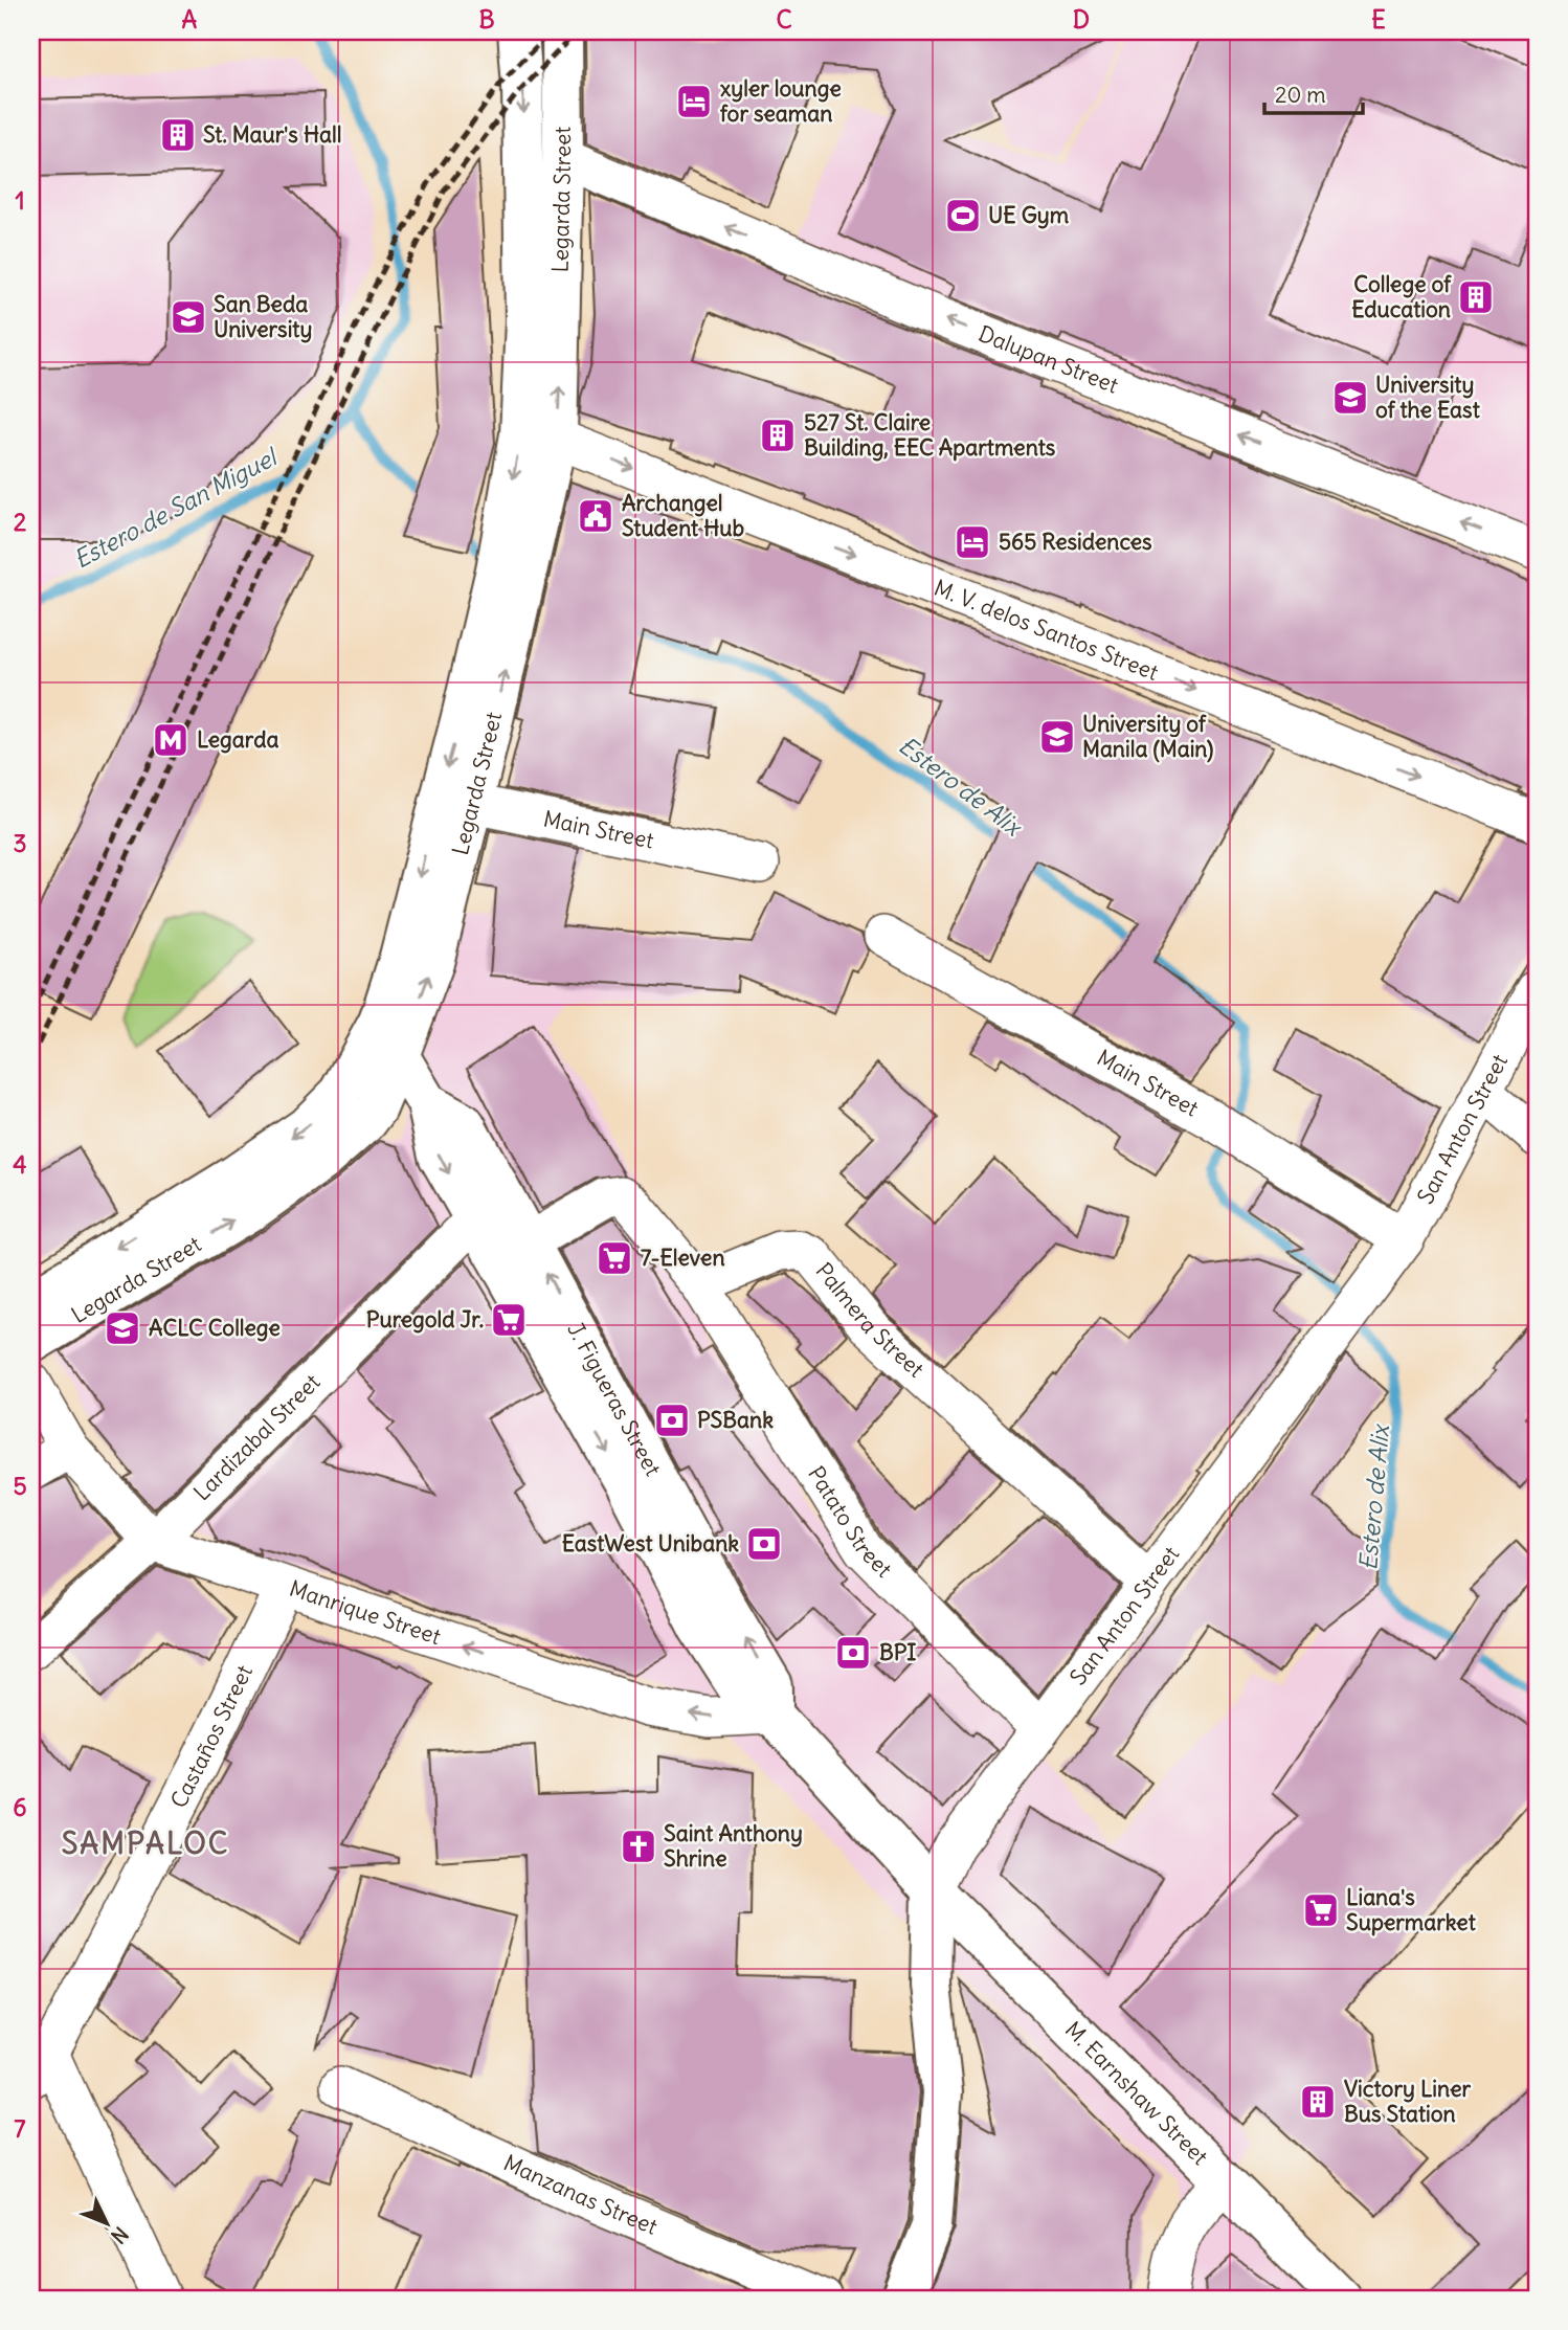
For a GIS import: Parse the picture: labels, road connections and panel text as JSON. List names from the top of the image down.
{
  "streets": {
    "main road": [
      "Legarda Street",
      "San Anton Street",
      "J. Figueras Street",
      "M. Earnshaw Street"
    ],
    "street": [
      "Dalupan Street",
      "M. V. delos Santos Street",
      "Main Street",
      "Palmera Street",
      "Lardizabal Street",
      "Patato Street",
      "Manrique Street",
      "Castaños Street",
      "Manzanas Street"
    ]
  },
  "crossings": [
    ["Legarda Street", "Dalupan Street"],
    ["Legarda Street", "M. V. delos Santos Street"],
    ["Legarda Street", "Main Street"],
    ["Legarda Street", "J. Figueras Street"],
    ["Main Street", "San Anton Street"],
    ["San Anton Street", "Palmera Street"],
    ["San Anton Street", "J. Figueras Street"],
    ["San Anton Street", "Patato Street"],
    ["San Anton Street", "M. Earnshaw Street"],
    ["Palmera Street", "Patato Street"],
    ["J. Figueras Street", "Lardizabal Street"],
    ["J. Figueras Street", "Manrique Street"],
    ["J. Figueras Street", "M. Earnshaw Street"],
    ["Lardizabal Street", "Manrique Street"],
    ["Manrique Street", "Castaños Street"]
  ],
  "one_way": ["Dalupan Street", "M. V. delos Santos Street", "Manrique Street"],
  "districts": ["SAMPALOC"],
  "water": ["Estero de San Miguel", "Estero de Alix"],
  "places": {
    "hotel": ["xyler lounge for seaman", "565 Residences"],
    "building": [
      "St. Maur's Hall",
      "College of Education",
      "527 St. Claire Building, EEC Apartments",
      "Victory Liner Bus Station"
    ],
    "sports": ["UE Gym"],
    "school or university": [
      "San Beda University",
      "University of the East",
      "University of Manila (Main)",
      "ACLC College"
    ],
    "public building": ["Archangel Student Hub"],
    "metro station": ["Legarda"],
    "supermarket": ["7-Eleven", "Puregold Jr.", "Liana's Supermarket"],
    "bank": ["PSBank", "EastWest Unibank", "BPI"],
    "church": ["Saint Anthony Shrine"]
  },
  "scale_bar": "20 m",
  "north": "bottom right",
  "grid": {
    "columns": [
      "A",
      "B",
      "C",
      "D",
      "E"
    ],
    "rows": [
      "1",
      "2",
      "3",
      "4",
      "5",
      "6",
      "7"
    ]
  }
}
